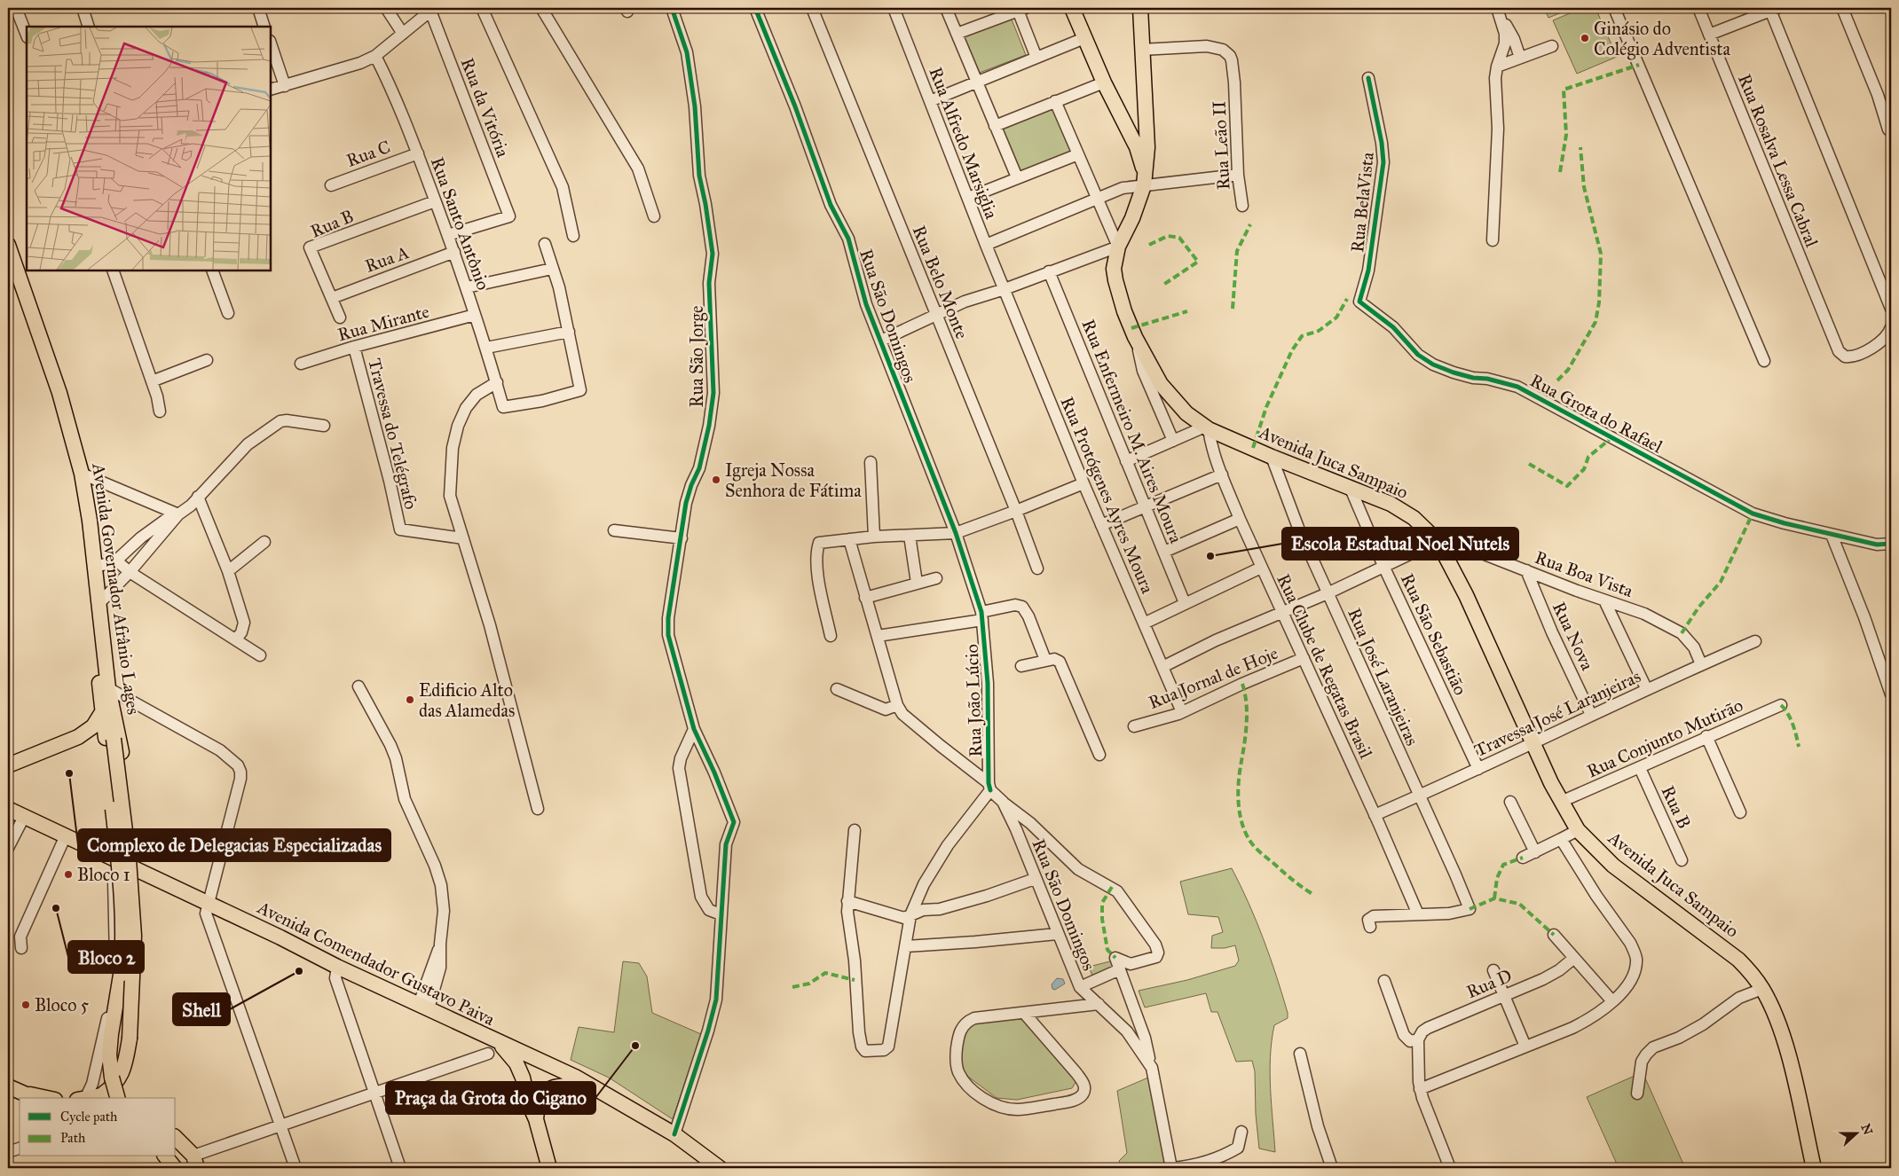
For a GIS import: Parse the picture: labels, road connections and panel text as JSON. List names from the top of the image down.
{
  "streets": {
    "main road": ["Avenida Juca Sampaio", "Avenida Governador Afrânio Lages", "Avenida Comendador Gustavo Paiva"],
    "street": [
      "Rua da Vitória",
      "Rua Alfredo Marsiglia",
      "Rua Leão II",
      "Rua C",
      "Rua Rosalva Lessa Cabral",
      "Rua BelaVista",
      "Rua B",
      "Rua Santo Antônio",
      "Rua A",
      "Rua Belo Monte",
      "Rua São Domingos",
      "Rua Mirante",
      "Rua São Jorge",
      "Rua Grota do Rafael",
      "Rua Enfermeiro M. Aires Moura",
      "Travessa do Telégrafo",
      "Rua Protógenes Ayres Moura",
      "Rua Boa Vista",
      "Rua São Sebastião",
      "Rua Nova",
      "Rua Clube de Regatas Brasil",
      "Rua José Laranjeiras",
      "Rua Jornal de Hoje",
      "Rua João Lúcio",
      "Travessa José Laranjeiras",
      "Rua Conjunto Mutirão",
      "Rua D"
    ]
  },
  "crossings": [
    ["Rua da Vitória", "Rua Santo Antônio"],
    ["Rua Alfredo Marsiglia", "Rua Protógenes Ayres Moura"],
    ["Rua Leão II", "Avenida Juca Sampaio"],
    ["Rua C", "Rua Santo Antônio"],
    ["Rua BelaVista", "Rua Grota do Rafael"],
    ["Rua B", "Rua Santo Antônio"],
    ["Rua B", "Rua A"],
    ["Rua B", "Rua Conjunto Mutirão"],
    ["Rua Santo Antônio", "Rua A"],
    ["Rua Santo Antônio", "Rua Mirante"],
    ["Rua São Domingos", "Rua João Lúcio"],
    ["Rua Mirante", "Travessa do Telégrafo"],
    ["Rua São Jorge", "Avenida Comendador Gustavo Paiva"],
    ["Avenida Juca Sampaio", "Rua Boa Vista"],
    ["Avenida Juca Sampaio", "Rua São Sebastião"],
    ["Avenida Juca Sampaio", "Rua Clube de Regatas Brasil"],
    ["Avenida Juca Sampaio", "Rua José Laranjeiras"],
    ["Avenida Juca Sampaio", "Travessa José Laranjeiras"],
    ["Avenida Juca Sampaio", "Rua Conjunto Mutirão"],
    ["Rua Protógenes Ayres Moura", "Rua Jornal de Hoje"],
    ["Rua Boa Vista", "Rua Nova"],
    ["Rua Boa Vista", "Travessa José Laranjeiras"],
    ["Avenida Governador Afrânio Lages", "Avenida Comendador Gustavo Paiva"],
    ["Rua São Sebastião", "Travessa José Laranjeiras"],
    ["Rua Nova", "Travessa José Laranjeiras"],
    ["Rua Clube de Regatas Brasil", "Rua José Laranjeiras"],
    ["Rua Clube de Regatas Brasil", "Rua Jornal de Hoje"],
    ["Rua Clube de Regatas Brasil", "Travessa José Laranjeiras"],
    ["Rua José Laranjeiras", "Travessa José Laranjeiras"]
  ],
  "places": [
    "Ginásio do Colégio Adventista",
    "Igreja Nossa Senhora de Fátima",
    "Escola Estadual Noel Nutels",
    "Edificio Alto das Alamedas",
    "Complexo de Delegacias Especializadas",
    "Bloco 1",
    "Bloco 2",
    "Shell",
    "Bloco 5",
    "Praça da Grota do Cigano"
  ],
  "legend": ["Cycle path", "Path"],
  "north": "right"
}
